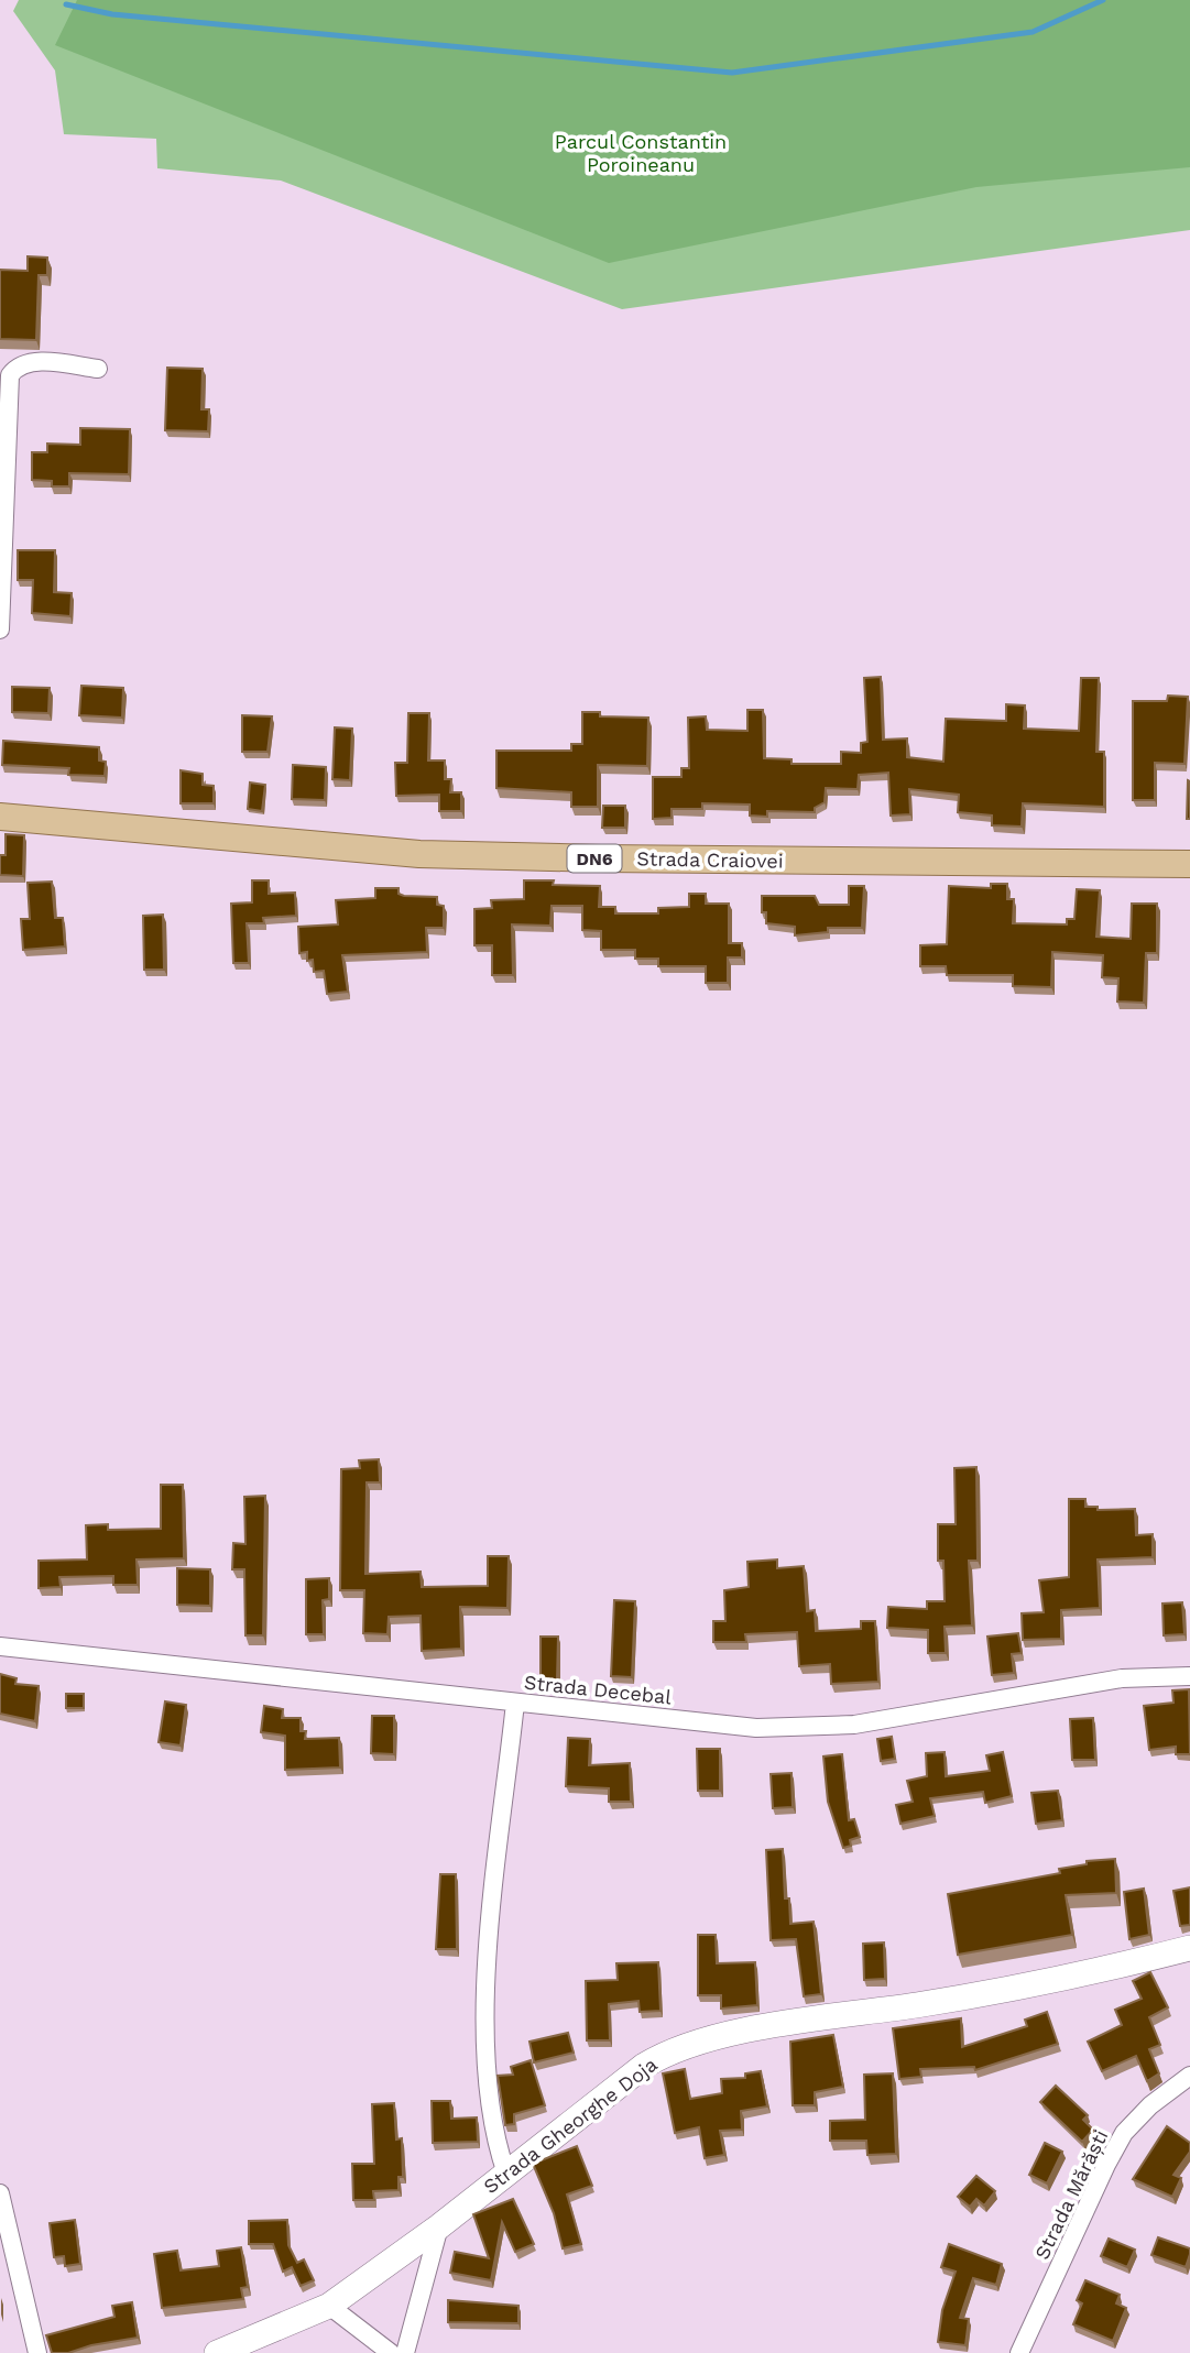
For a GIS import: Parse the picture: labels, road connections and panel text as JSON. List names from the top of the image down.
{
  "streets": {
    "main road": ["DN6", "Strada Craiovei"],
    "street": ["Strada Decebal", "Strada Gheorghe Doja", "Strada Mărăști"]
  },
  "parks": ["Parcul Constantin Poroineanu"]
}
